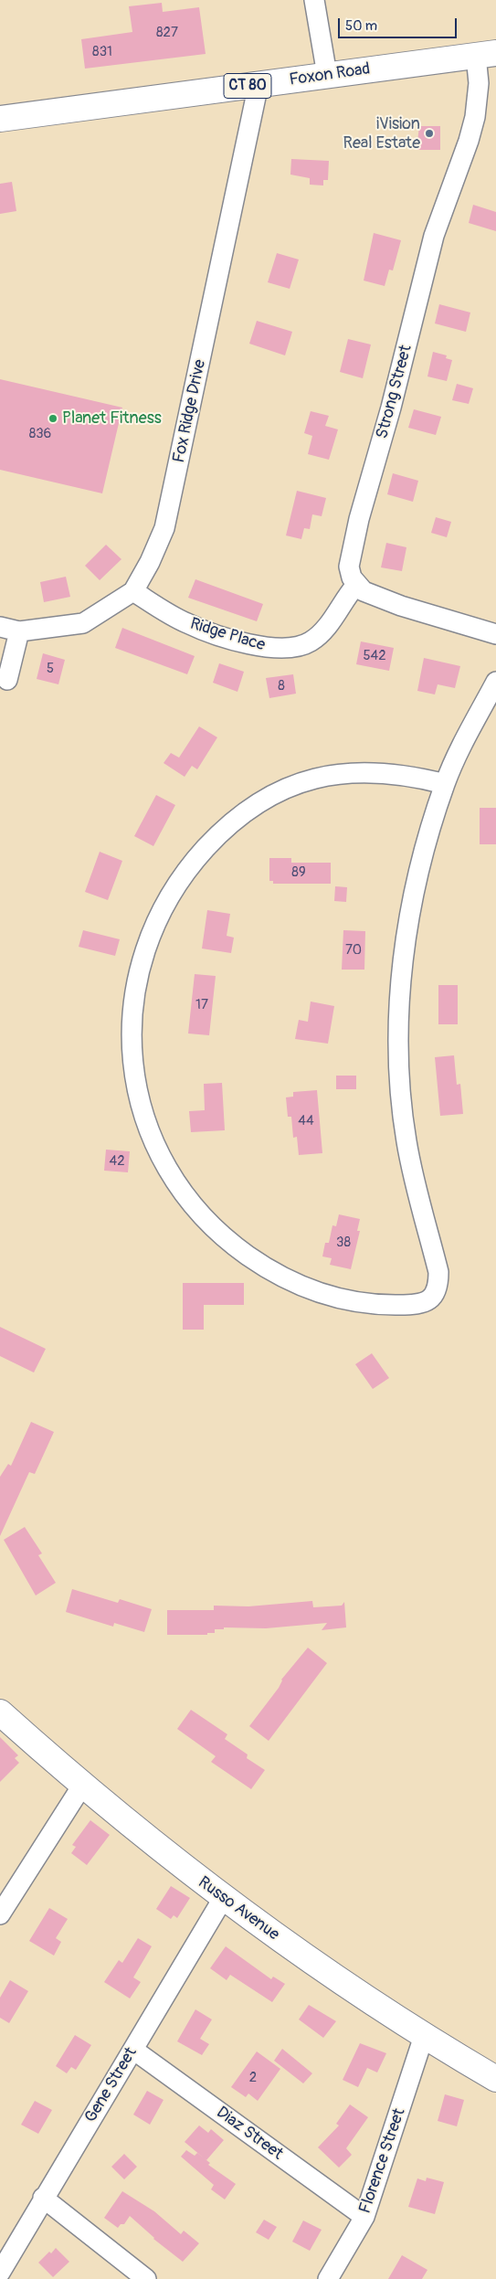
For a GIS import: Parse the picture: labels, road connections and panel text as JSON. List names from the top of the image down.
{
  "streets": {
    "street": [
      "Foxon Road",
      "CT 80",
      "Strong Street",
      "Fox Ridge Drive",
      "Ridge Place",
      "Russo Avenue",
      "Gene Street",
      "Diaz Street",
      "Florence Street"
    ]
  },
  "crossings": [
    ["Foxon Road", "Strong Street"],
    ["Foxon Road", "Fox Ridge Drive"],
    ["Strong Street", "Ridge Place"],
    ["Fox Ridge Drive", "Ridge Place"],
    ["Russo Avenue", "Gene Street"],
    ["Russo Avenue", "Florence Street"],
    ["Gene Street", "Diaz Street"],
    ["Diaz Street", "Florence Street"]
  ],
  "places": ["iVision Real Estate", "Planet Fitness"],
  "house_numbers": [
    "827",
    "831",
    "836",
    "542",
    "5",
    "8",
    "89",
    "70",
    "17",
    "44",
    "42",
    "38",
    "2"
  ],
  "scale_bar": "50 m"
}
